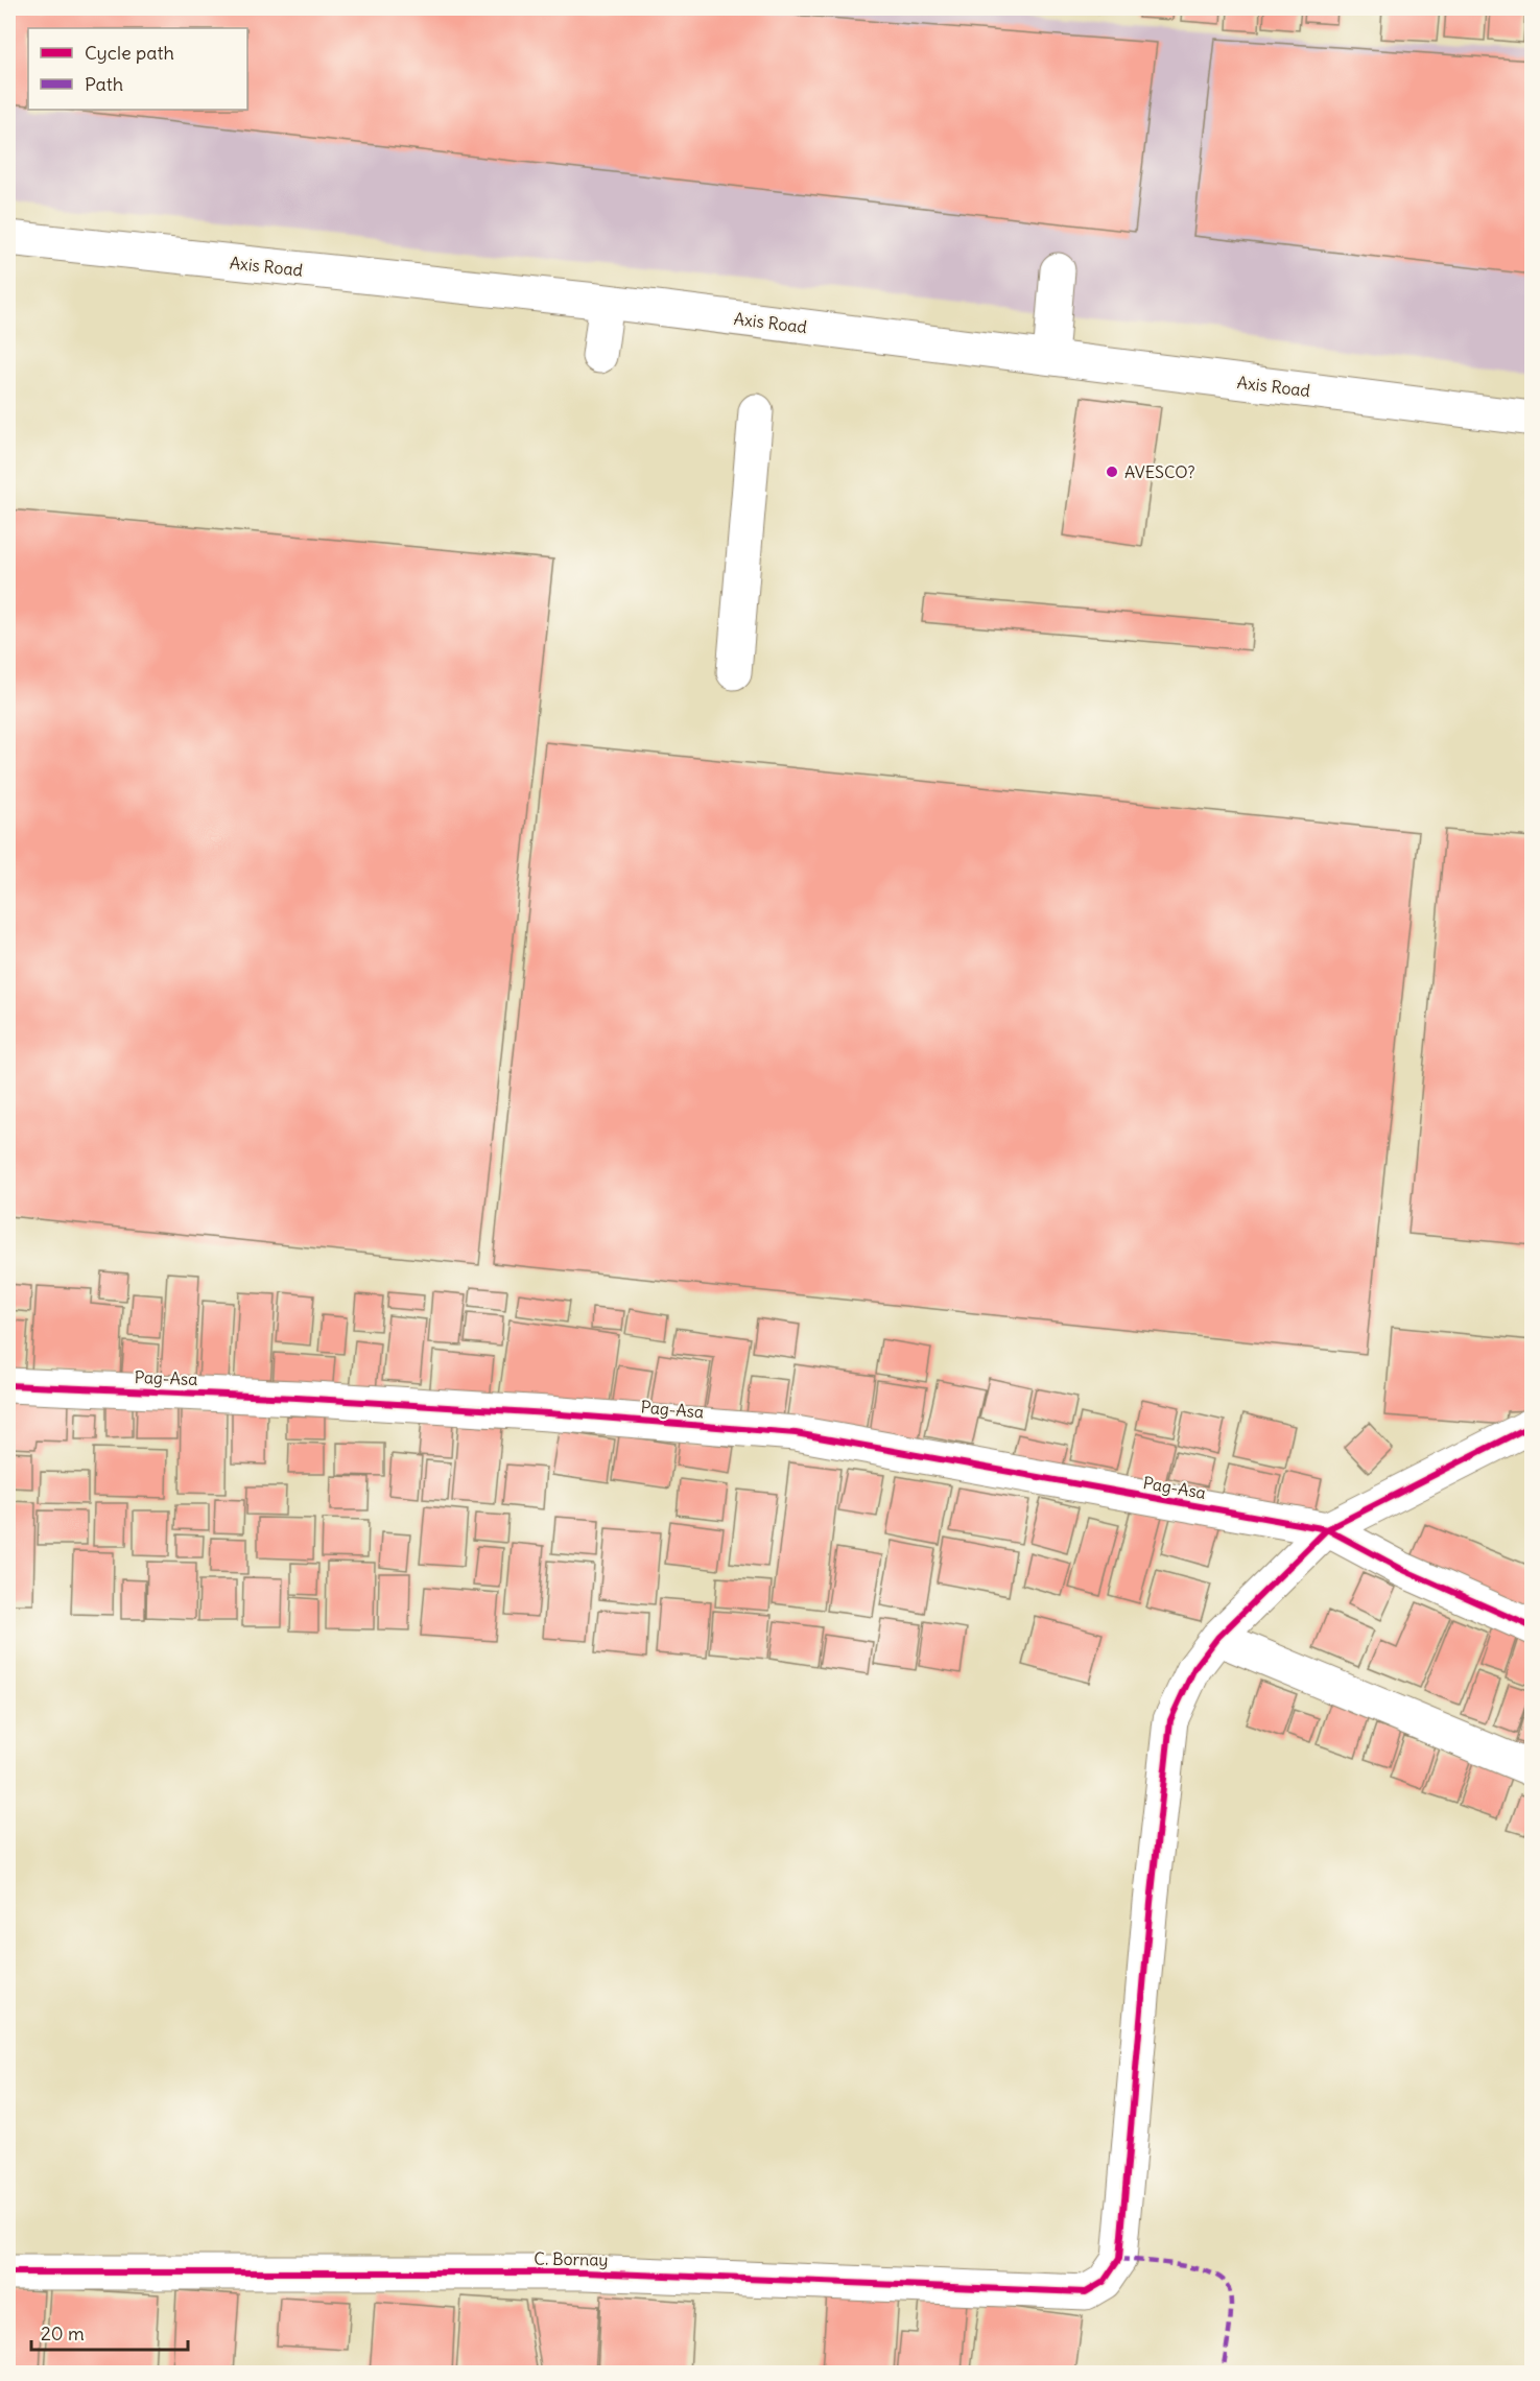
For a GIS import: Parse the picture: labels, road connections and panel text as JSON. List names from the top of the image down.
{
  "streets": {
    "street": ["Axis Road", "Pag-Asa", "C. Bornay"]
  },
  "places": ["AVESCO?"],
  "legend": ["Cycle path", "Path"],
  "scale_bar": "20 m"
}
